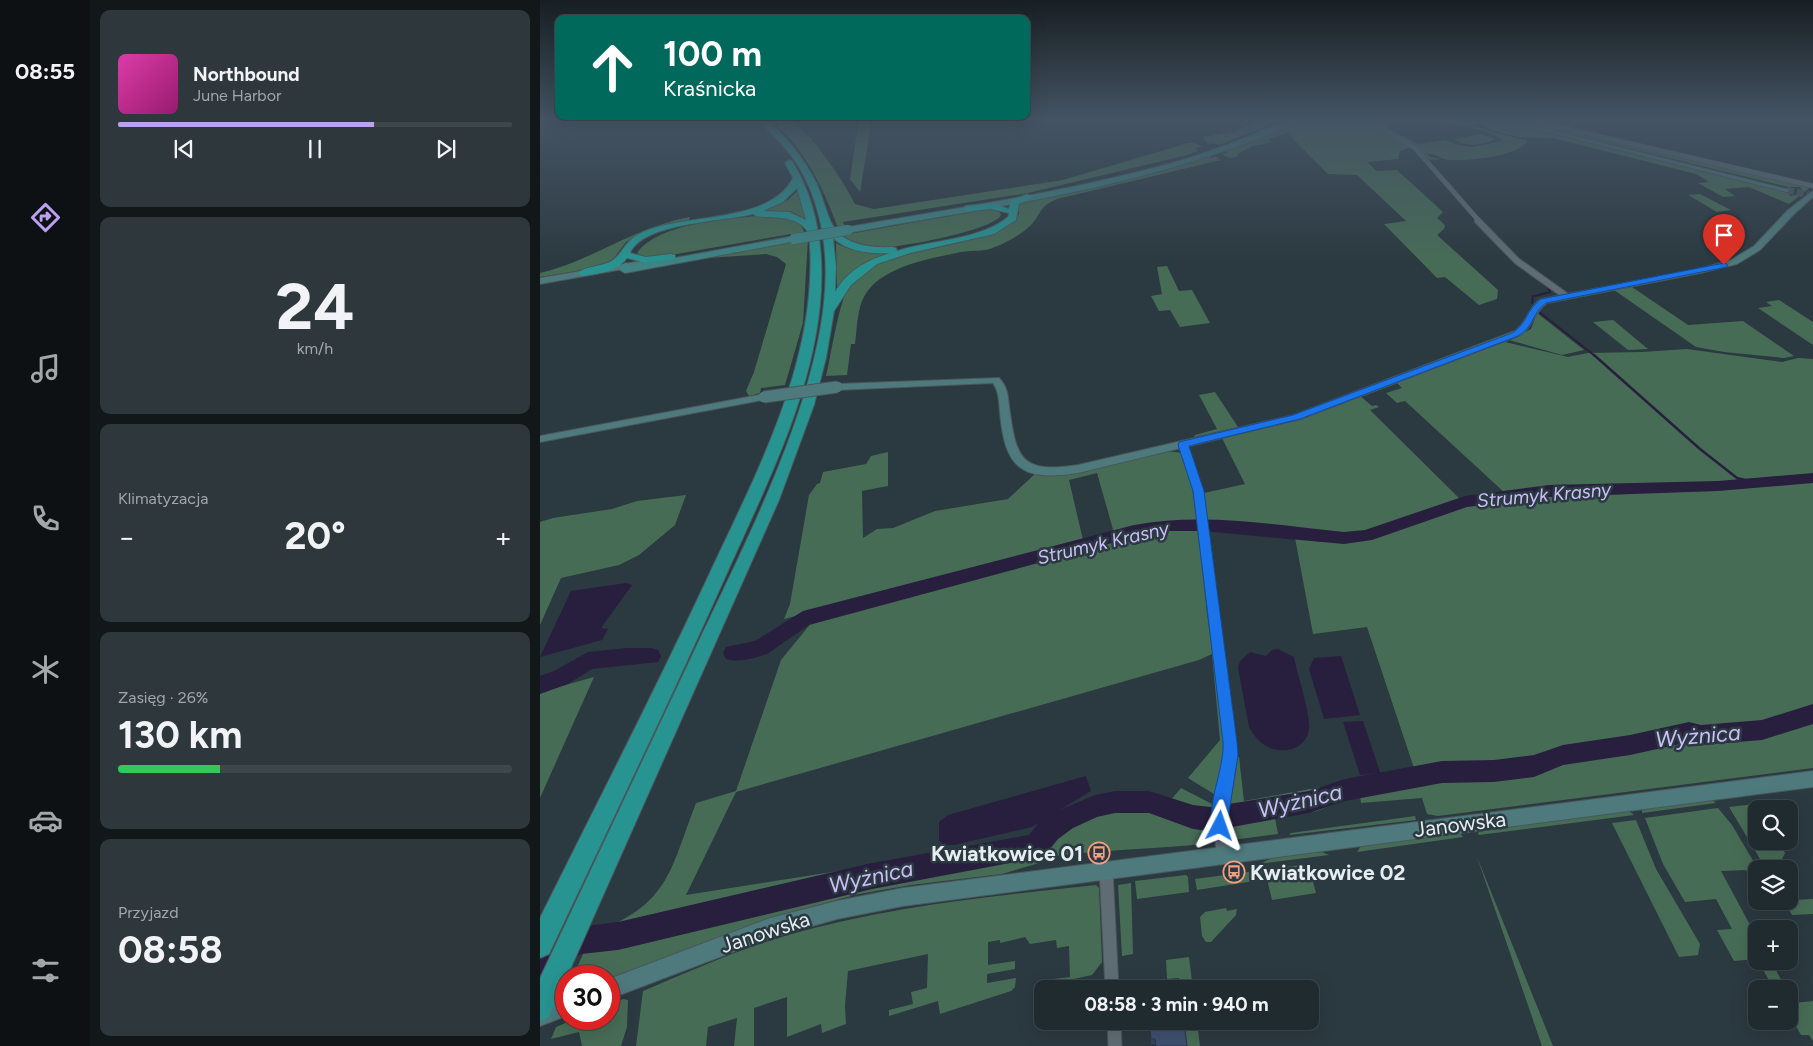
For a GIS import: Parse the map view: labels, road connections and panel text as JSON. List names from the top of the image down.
{
  "streets": {
    "street": ["Janowska"]
  },
  "water": ["Strumyk Krasny", "Wyżnica"],
  "places": {
    "bus stop": ["Kwiatkowice 01", "Kwiatkowice 02"]
  },
  "page": {
    "tabs": "08:55",
    "turn": ["100 m", "Kraśnicka"],
    "song": ["Northbound", "June Harbor"],
    "tile": [
      ["24", "km/h"],
      "Klimatyzacja",
      ["Zasięg · 26%", "130 km"],
      ["Przyjazd", "08:58"]
    ],
    "heat": ["−", "20°", "+"],
    "map_buttons": ["+", "−"],
    "limit": "30",
    "trip": "08:58 · 3 min · 940 m"
  }
}
